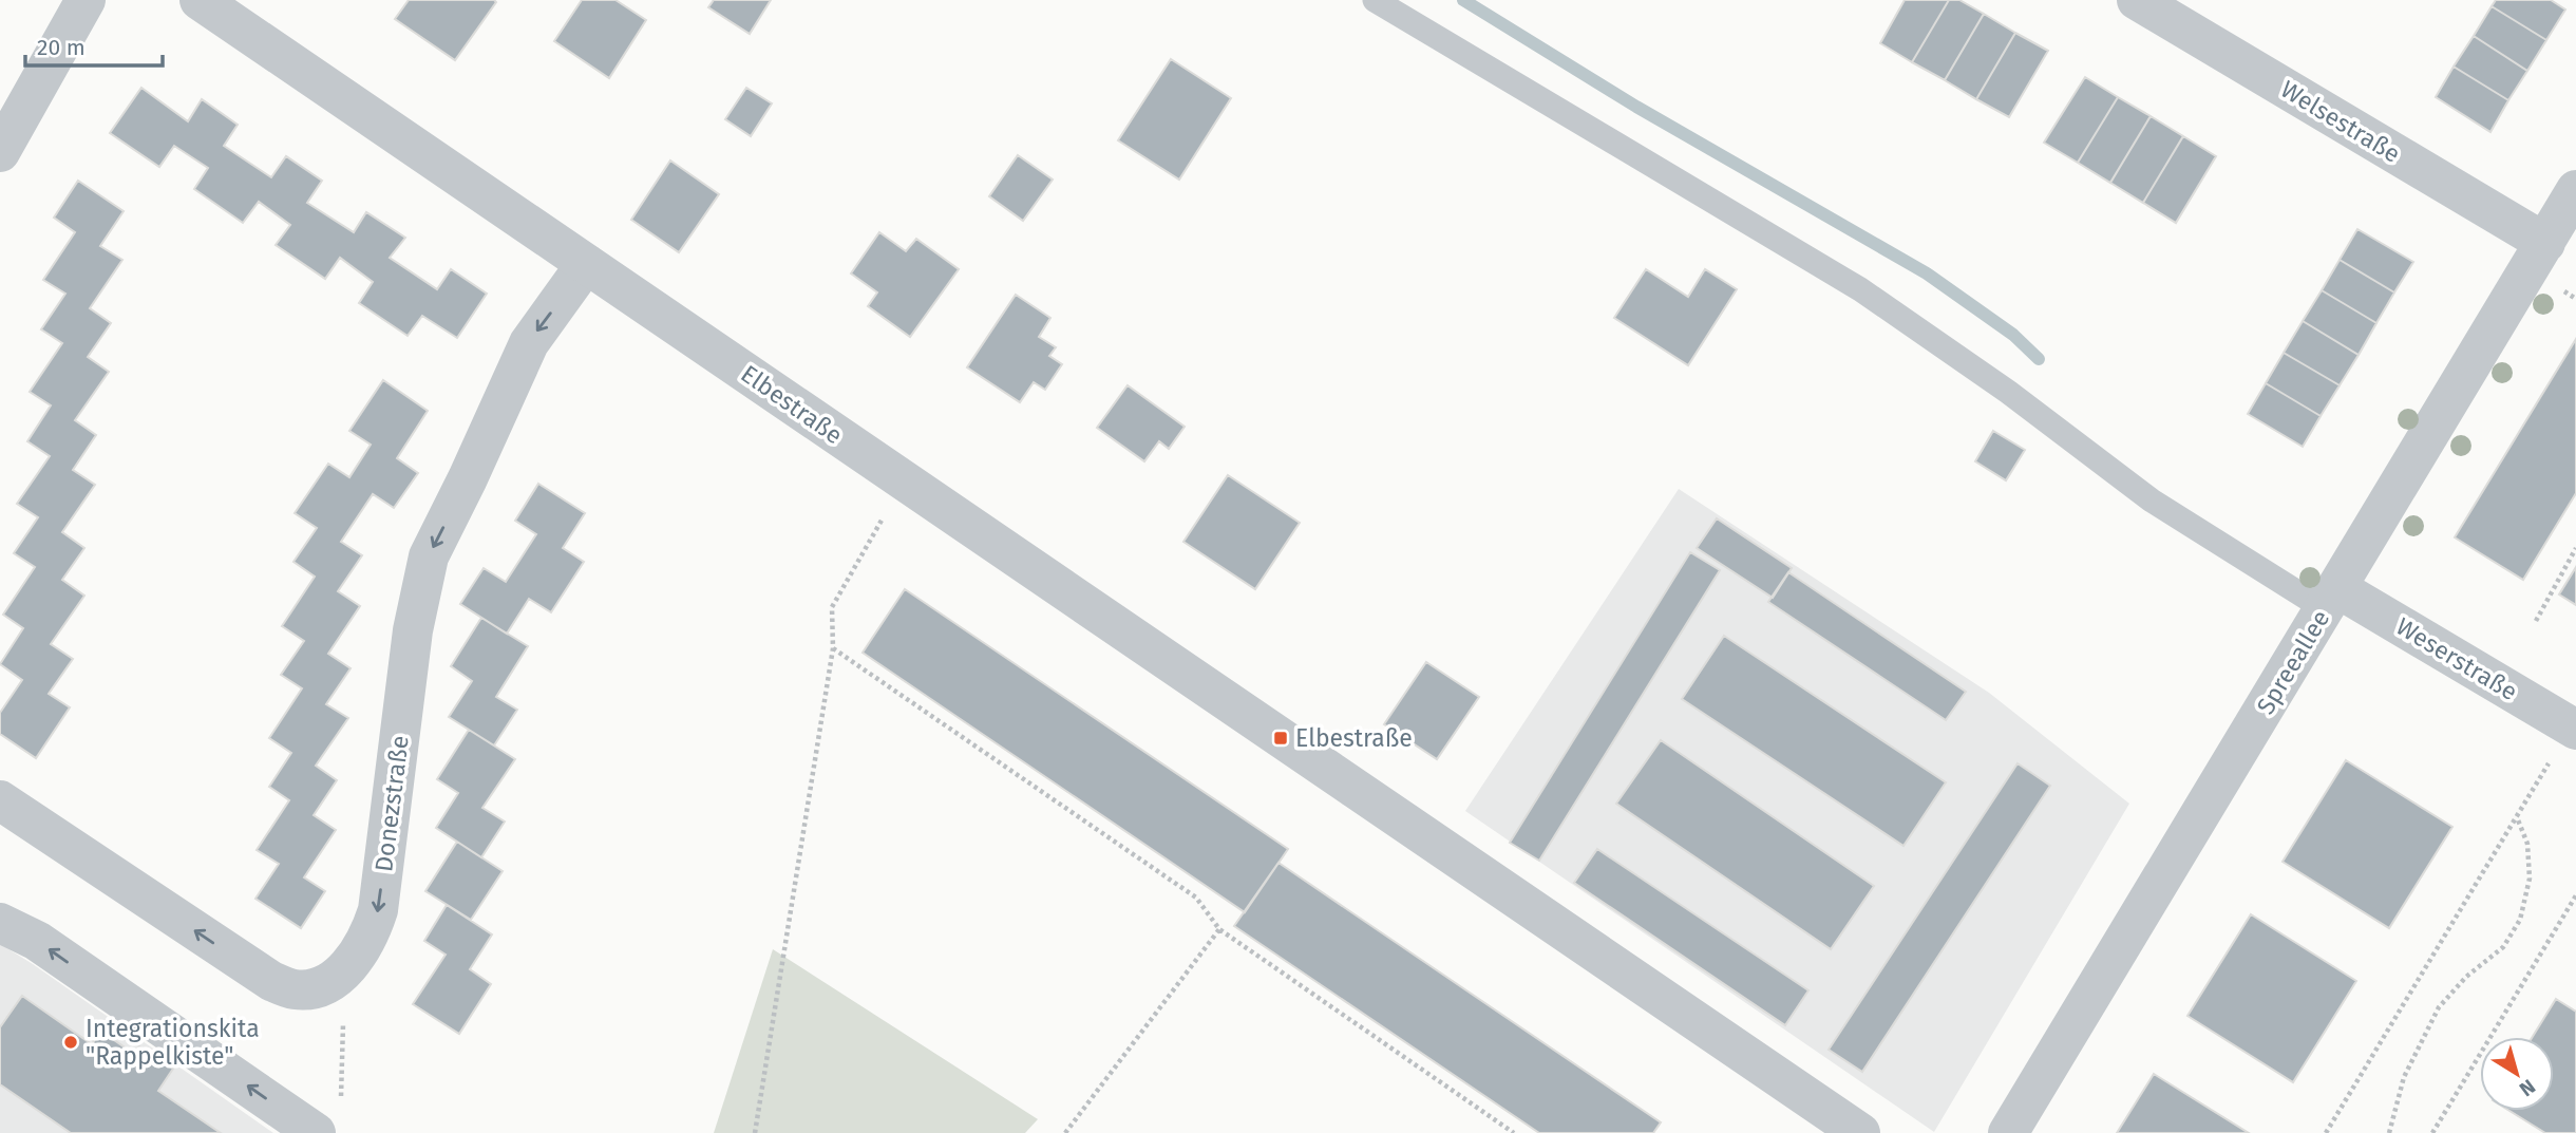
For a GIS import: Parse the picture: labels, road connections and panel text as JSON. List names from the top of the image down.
{
  "streets": {
    "street": [
      "Welsestraße",
      "Elbestraße",
      "Weserstraße",
      "Spreeallee",
      "Donezstraße"
    ]
  },
  "crossings": [
    ["Welsestraße", "Spreeallee"],
    ["Elbestraße", "Donezstraße"],
    ["Weserstraße", "Spreeallee"]
  ],
  "one_way": ["Donezstraße"],
  "places": {
    "transit": ["Elbestraße"],
    "other": ["Integrationskita \"Rappelkiste\""]
  },
  "scale_bar": "20 m",
  "north": "bottom right"
}
